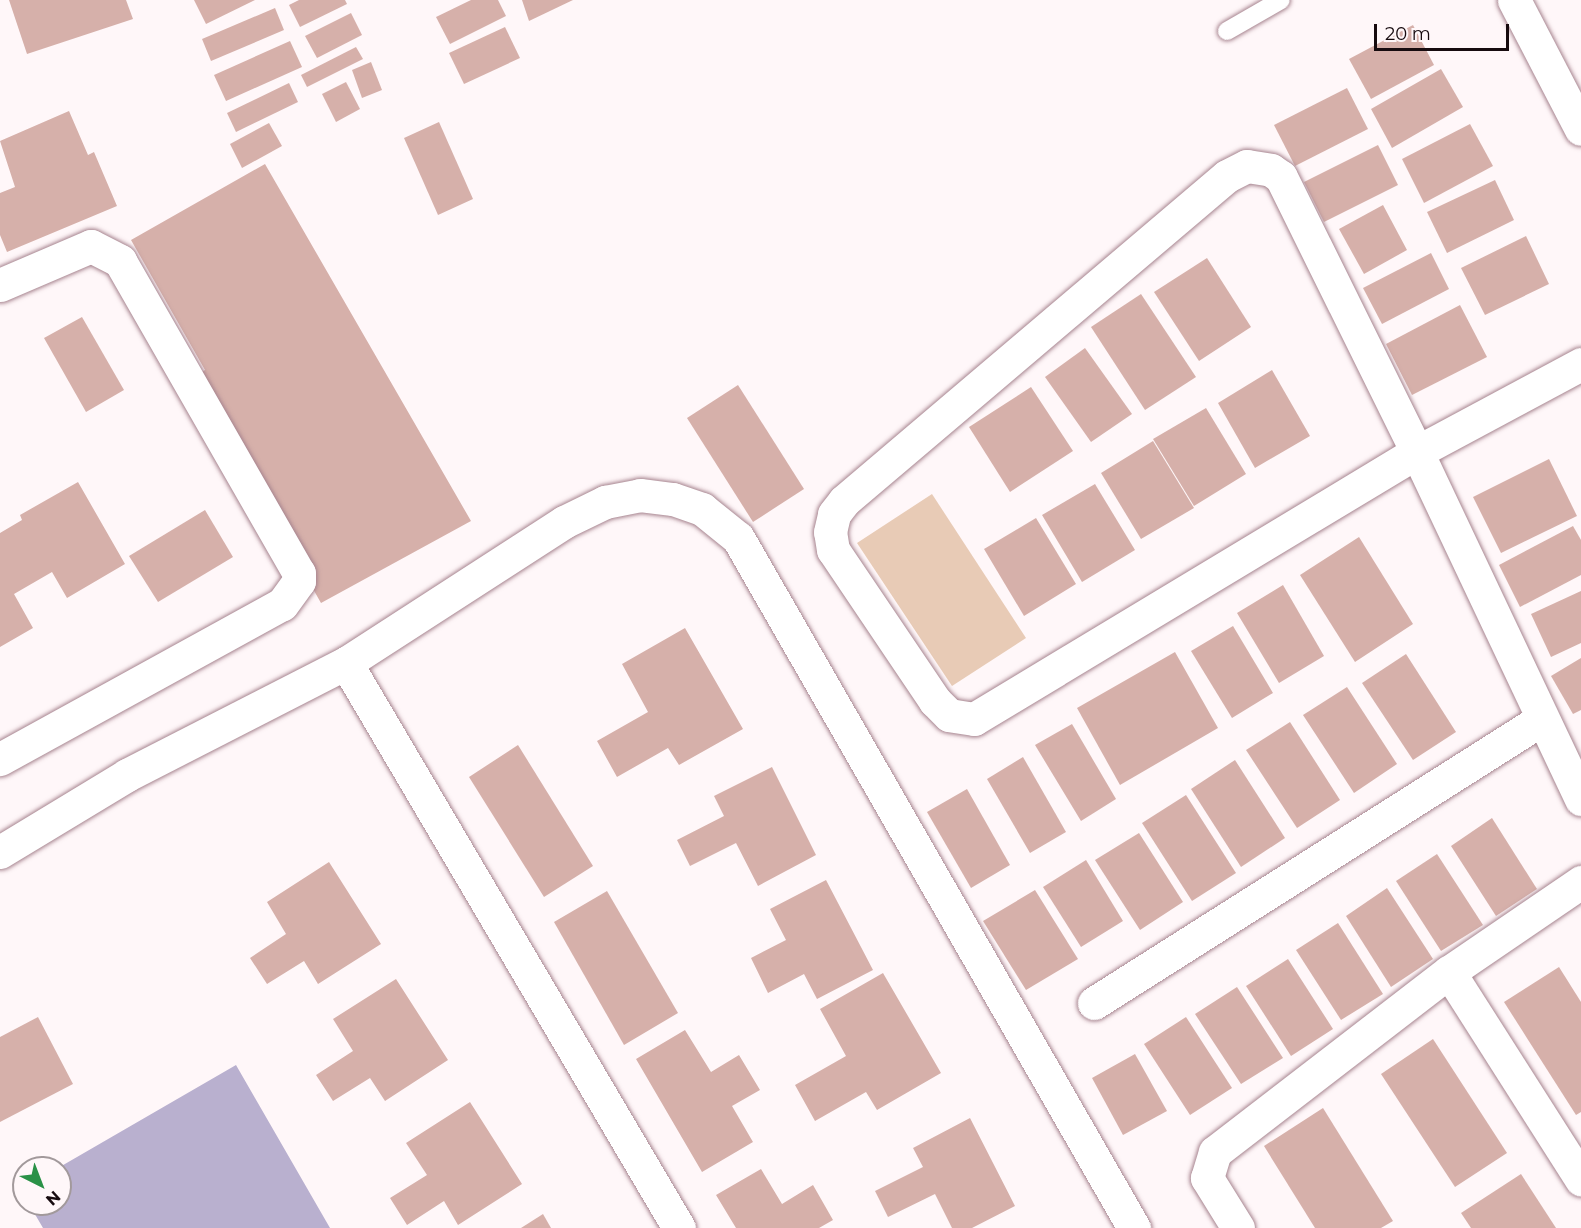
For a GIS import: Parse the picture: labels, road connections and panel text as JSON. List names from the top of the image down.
{
  "scale_bar": "20 m",
  "north": "bottom right"
}
